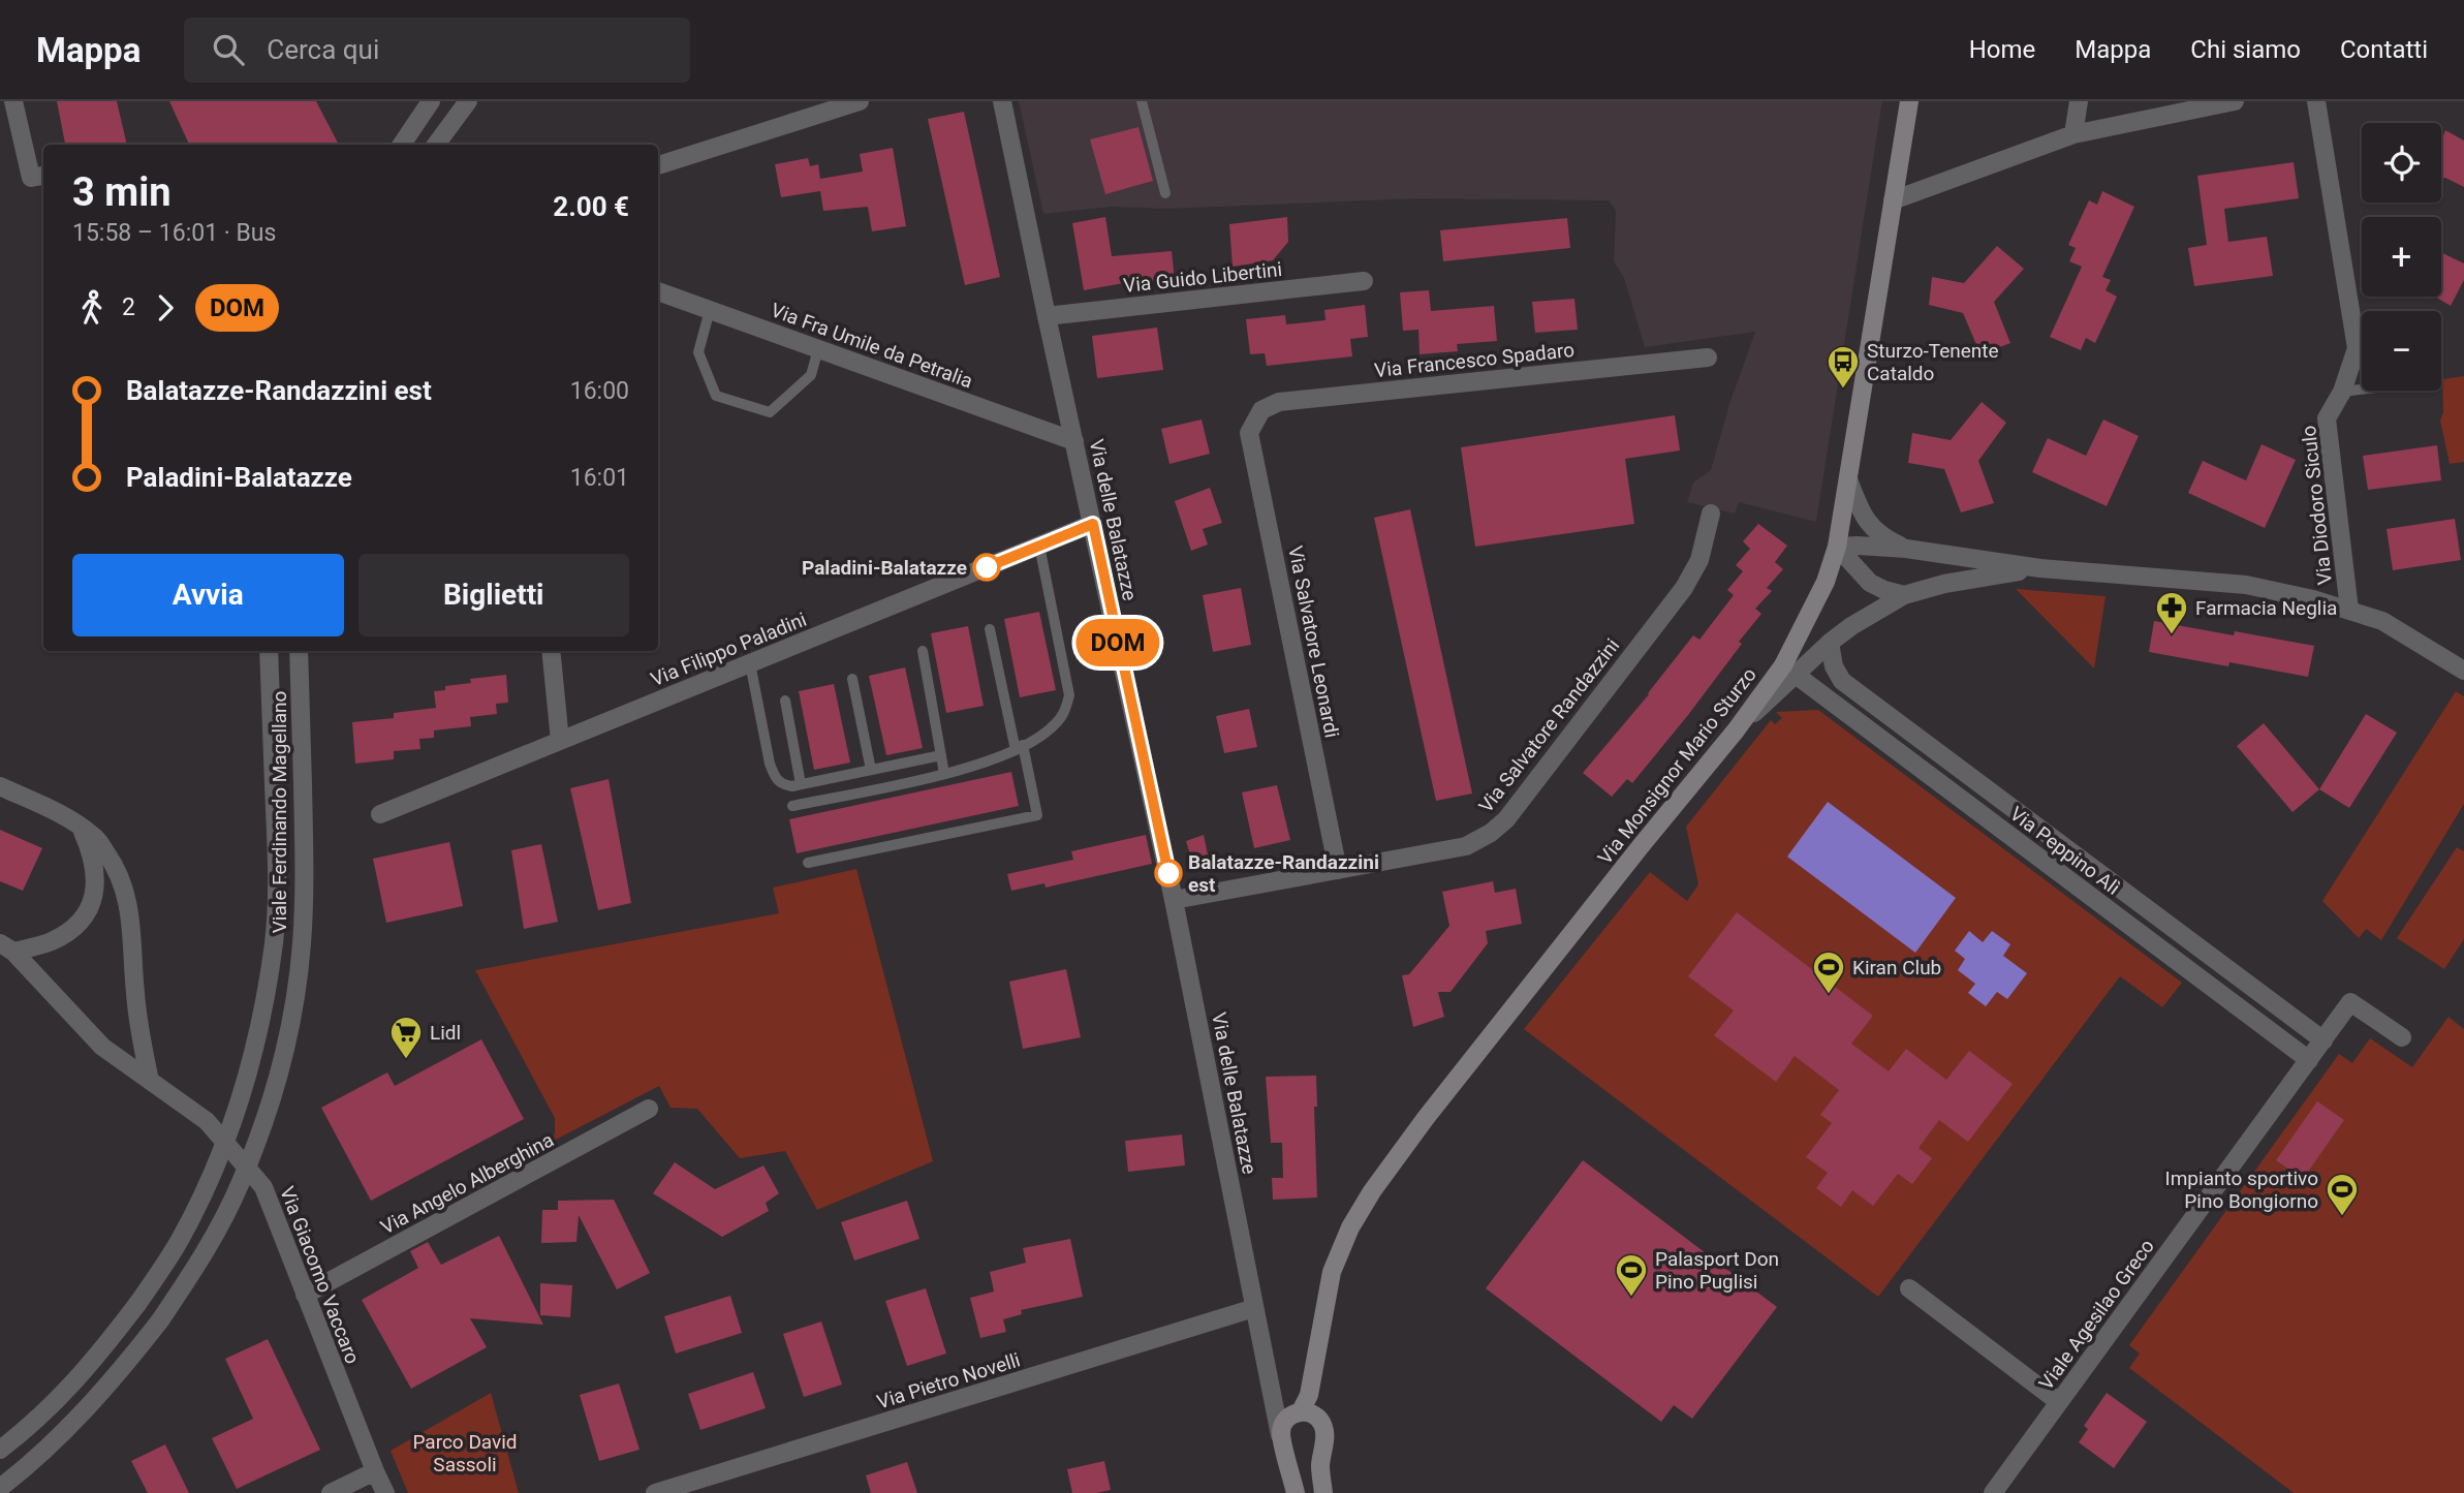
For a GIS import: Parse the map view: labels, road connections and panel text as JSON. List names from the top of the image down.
{
  "streets": {
    "main road": ["Via Monsignor Mario Sturzo"],
    "street": [
      "Via Guido Libertini",
      "Via Fra Umile da Petralia",
      "Via Francesco Spadaro",
      "Via Diodoro Siculo",
      "Via delle Balatazze",
      "Via Salvatore Leonardi",
      "Via Filippo Paladini",
      "Via Salvatore Randazzini",
      "Viale Ferdinando Magellano",
      "Via Peppino Alì",
      "Via Angelo Alberghina",
      "Via Giacomo Vaccaro",
      "Viale Agesilao Greco",
      "Via Pietro Novelli"
    ]
  },
  "crossings": [
    ["Via Guido Libertini", "Via delle Balatazze"],
    ["Via Fra Umile da Petralia", "Via delle Balatazze"],
    ["Via Francesco Spadaro", "Via Salvatore Leonardi"],
    ["Via delle Balatazze", "Via Filippo Paladini"],
    ["Via delle Balatazze", "Via Salvatore Randazzini"],
    ["Via delle Balatazze", "Via Pietro Novelli"],
    ["Via Salvatore Leonardi", "Via Salvatore Randazzini"],
    ["Via Monsignor Mario Sturzo", "Via Peppino Alì"],
    ["Via Peppino Alì", "Viale Agesilao Greco"],
    ["Via Angelo Alberghina", "Via Giacomo Vaccaro"]
  ],
  "parks": ["Parco David Sassoli"],
  "places": {
    "bus stop": ["Sturzo-Tenente Cataldo"],
    "other": ["Paladini-Balatazze", "Balatazze-Randazzini est"],
    "pharmacy": ["Farmacia Neglia"],
    "sports": ["Kiran Club", "Impianto sportivo Pino Bongiorno", "Palasport Don Pino Puglisi"],
    "supermarket": ["Lidl"]
  },
  "lines": ["bus line DOM"],
  "page": {
    "header": "Mappa",
    "search": "Cerca qui",
    "nav": [
      "Home",
      "Mappa",
      "Chi siamo",
      "Contatti"
    ],
    "on_map": "DOM",
    "map_buttons": ["+", "−"],
    "heading": ["3 min", "15:58 – 16:01 · Bus", "2.00 €"],
    "legs": ["2", "DOM"],
    "list": [
      {
        "name": "Balatazze-Randazzini est",
        "value": "16:00"
      },
      {
        "name": "Paladini-Balatazze",
        "value": "16:01"
      }
    ],
    "buttons": ["Avvia", "Biglietti"]
  }
}
